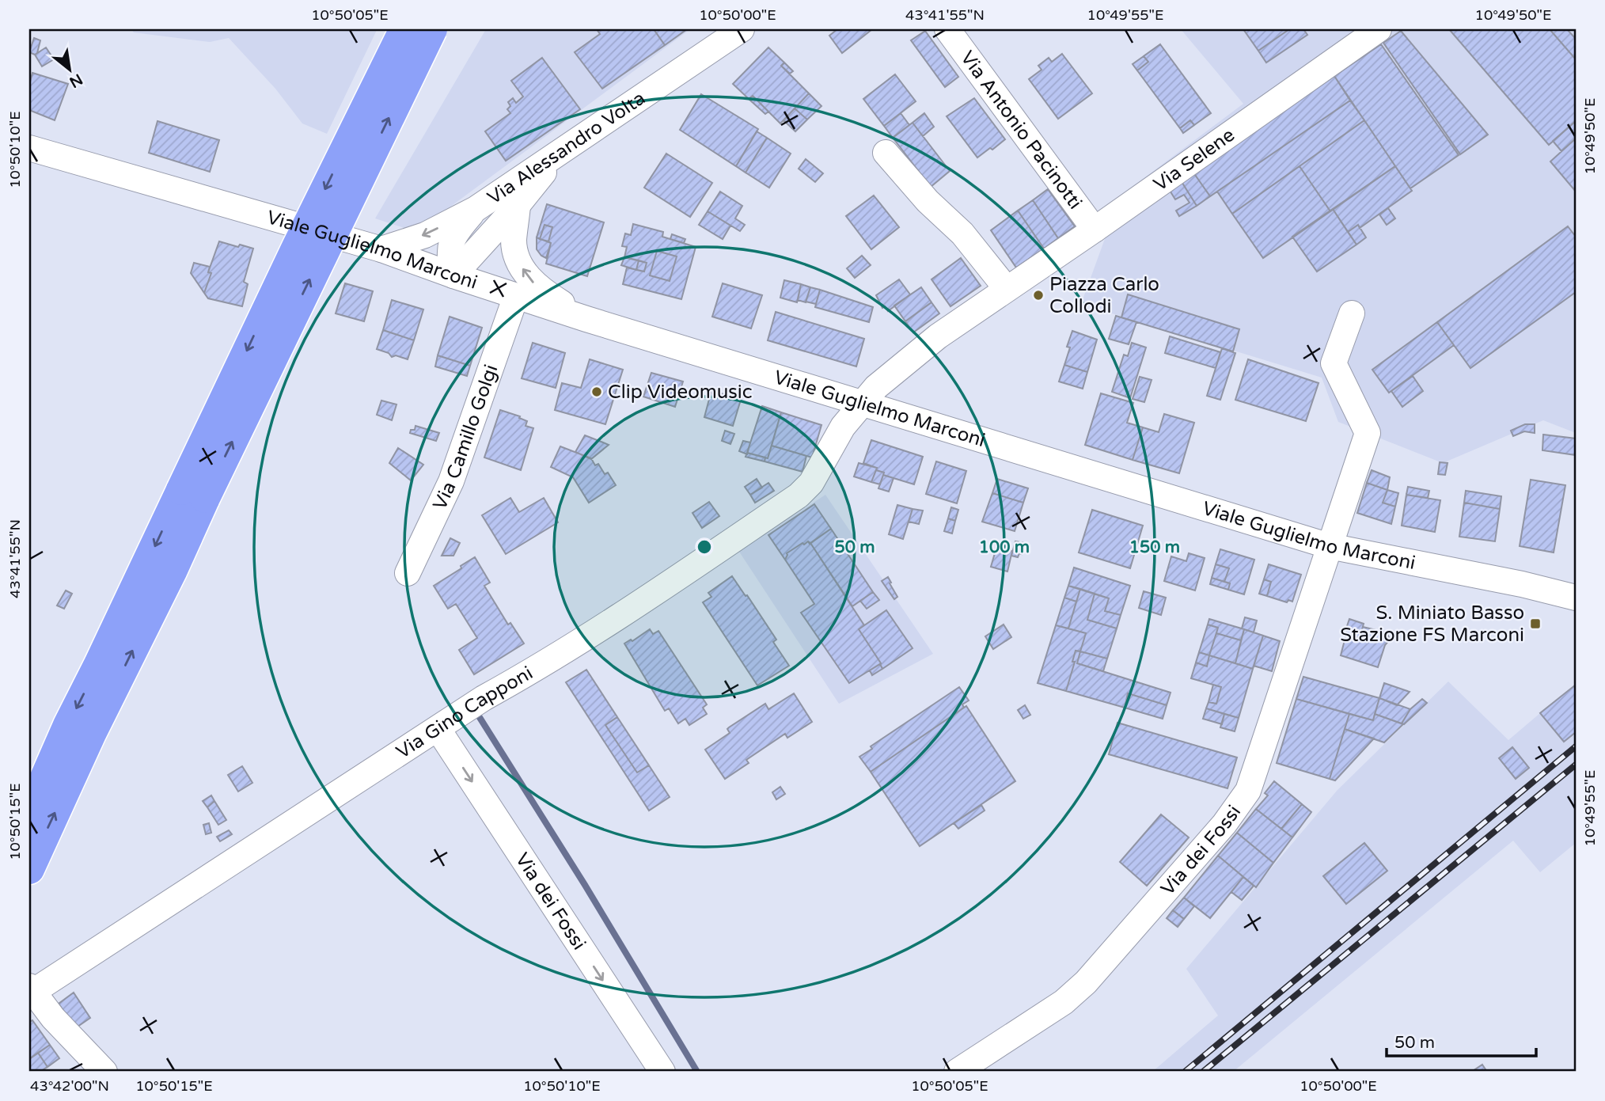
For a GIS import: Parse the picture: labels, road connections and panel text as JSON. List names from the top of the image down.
{
  "streets": {
    "street": [
      "Via Antonio Pacinotti",
      "Via Alessandro Volta",
      "Via Selene",
      "Viale Guglielmo Marconi",
      "Via Camillo Golgi",
      "Via Gino Capponi",
      "Via dei Fossi"
    ]
  },
  "crossings": [
    ["Via Antonio Pacinotti", "Via Selene"],
    ["Via Alessandro Volta", "Viale Guglielmo Marconi"],
    ["Via Selene", "Viale Guglielmo Marconi"],
    ["Via Selene", "Via Gino Capponi"],
    ["Viale Guglielmo Marconi", "Via Camillo Golgi"],
    ["Viale Guglielmo Marconi", "Via Gino Capponi"],
    ["Viale Guglielmo Marconi", "Via dei Fossi"],
    ["Via Gino Capponi", "Via dei Fossi"]
  ],
  "places": {
    "other": ["Piazza Carlo Collodi", "Clip Videomusic"],
    "transit": ["S. Miniato Basso Stazione FS Marconi"]
  },
  "scale_bar": "50 m",
  "north": "bottom right",
  "coordinates": [
    "10°50'05\"E",
    "10°50'00\"E",
    "43°41'55\"N",
    "10°49'55\"E",
    "10°49'50\"E",
    "10°50'10\"E",
    "10°50'15\"E",
    "43°42'00\"N"
  ],
  "rings": ["50 m", "100 m", "150 m"]
}
